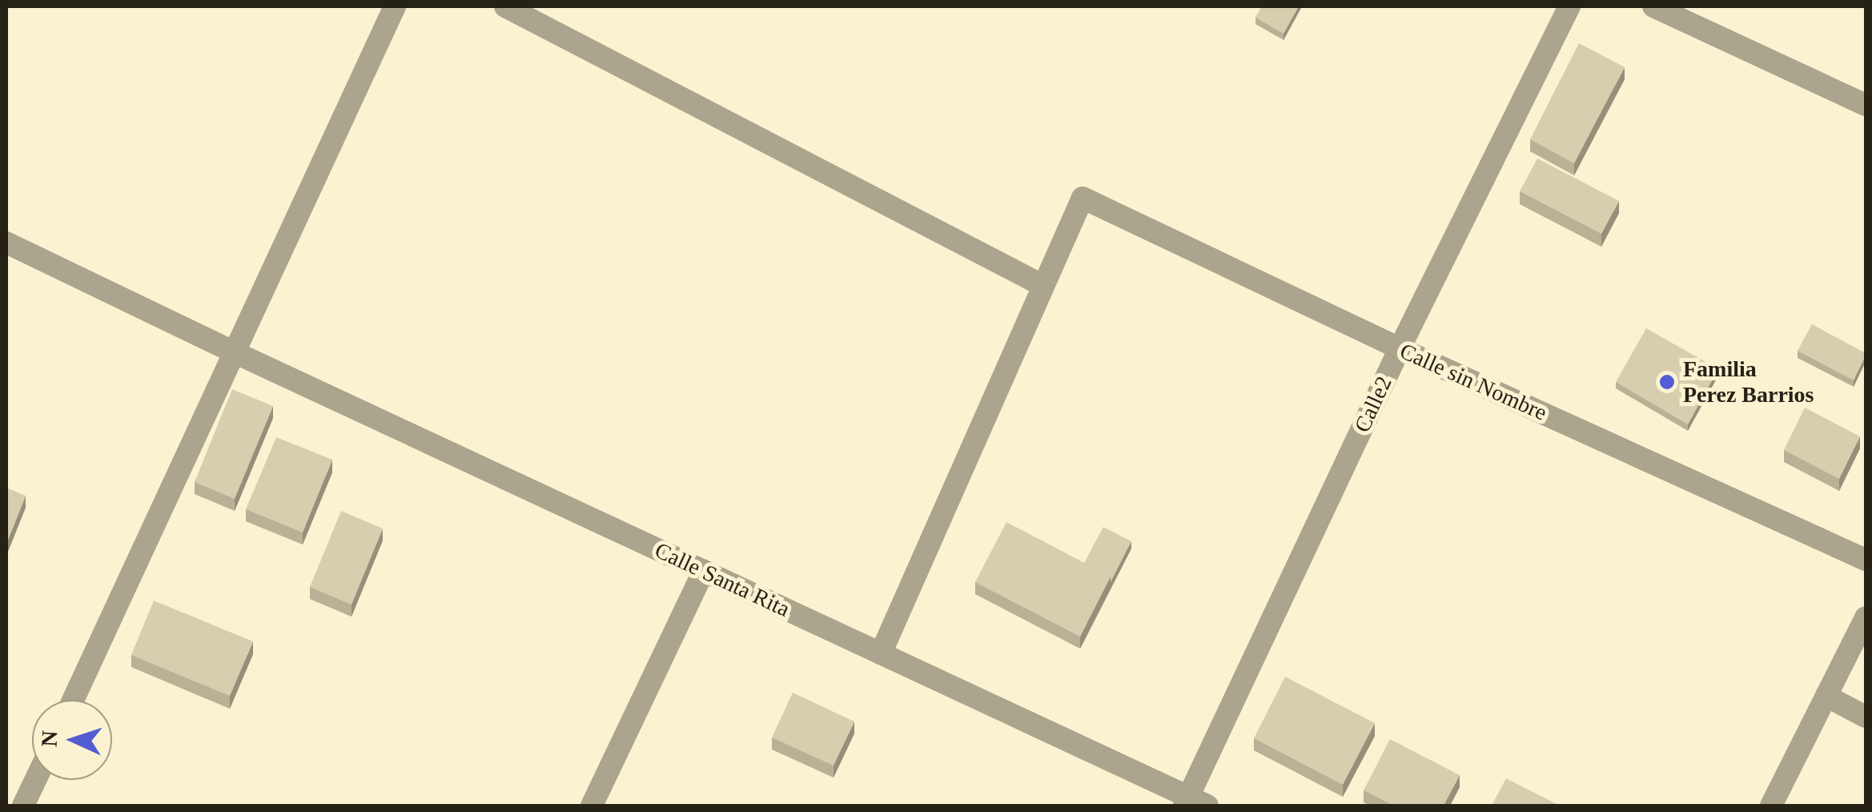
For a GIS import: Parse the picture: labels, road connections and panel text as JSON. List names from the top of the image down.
{
  "streets": {
    "street": ["Calle sin Nombre", "Calle2", "Calle Santa Rita"]
  },
  "crossings": [
    ["Calle sin Nombre", "Calle2"],
    ["Calle2", "Calle Santa Rita"]
  ],
  "places": ["Familia Perez Barrios"],
  "north": "left"
}
